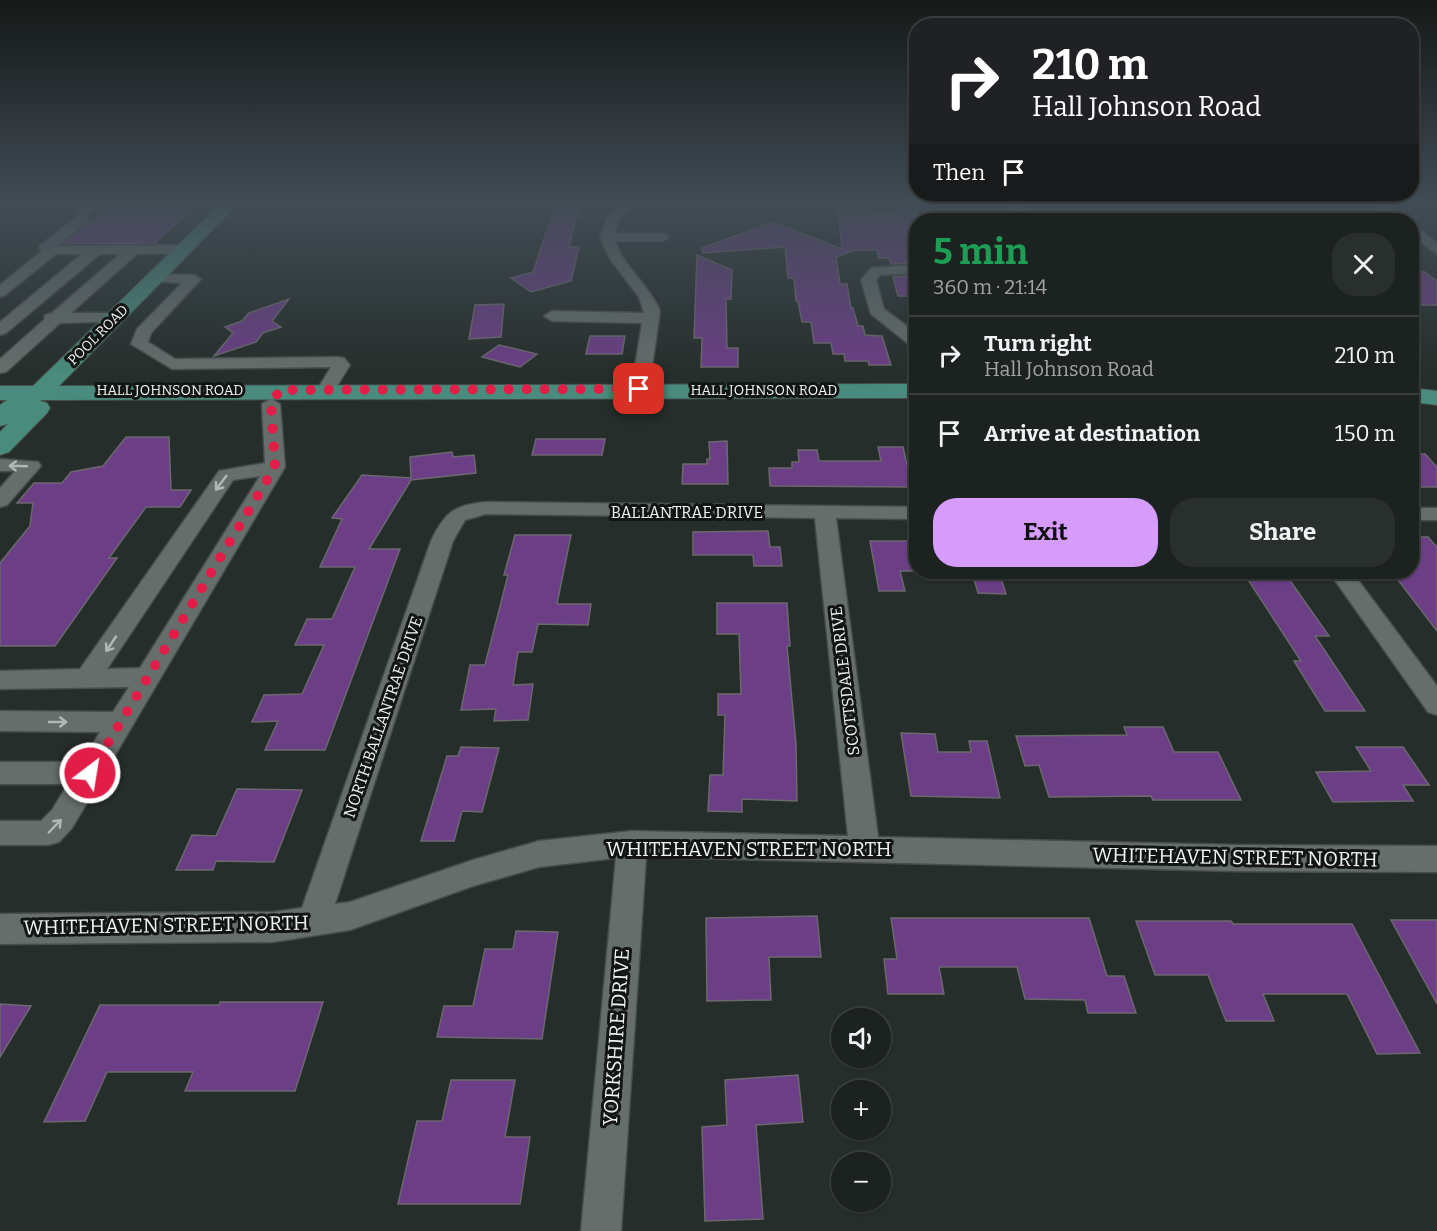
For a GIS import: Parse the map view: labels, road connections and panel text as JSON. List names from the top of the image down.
{
  "streets": {
    "main road": ["POOL ROAD", "HALL JOHNSON ROAD"],
    "street": [
      "BALLANTRAE DRIVE",
      "SCOTTSDALE DRIVE",
      "NORTH BALLANTRAE DRIVE",
      "WHITEHAVEN STREET NORTH",
      "YORKSHIRE DRIVE"
    ]
  },
  "crossings": [
    ["POOL ROAD", "HALL JOHNSON ROAD"],
    ["BALLANTRAE DRIVE", "SCOTTSDALE DRIVE"],
    ["BALLANTRAE DRIVE", "NORTH BALLANTRAE DRIVE"],
    ["SCOTTSDALE DRIVE", "WHITEHAVEN STREET NORTH"],
    ["NORTH BALLANTRAE DRIVE", "WHITEHAVEN STREET NORTH"],
    ["WHITEHAVEN STREET NORTH", "YORKSHIRE DRIVE"]
  ],
  "page": {
    "turn": ["210 m", "Hall Johnson Road"],
    "then": "Then",
    "heading": ["5 min", "360 m · 21:14"],
    "list": [
      {
        "name": "Turn right",
        "note": "Hall Johnson Road",
        "value": "210 m"
      },
      {
        "name": "Arrive at destination",
        "value": "150 m"
      }
    ],
    "buttons": ["Exit", "Share"],
    "map_buttons": ["+", "−"]
  }
}
